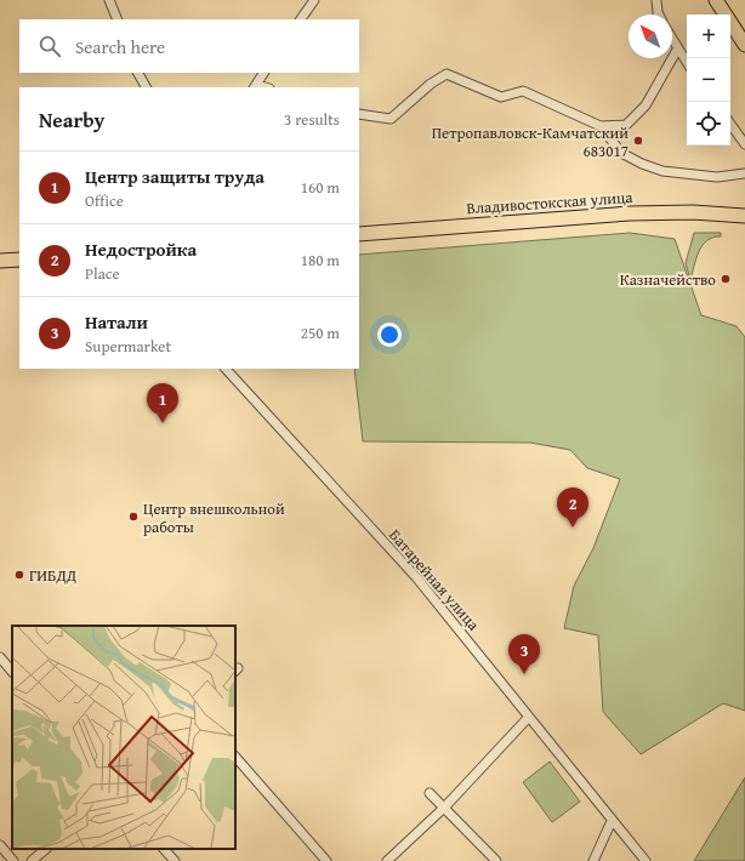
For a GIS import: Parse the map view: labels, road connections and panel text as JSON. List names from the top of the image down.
{
  "streets": {
    "main road": ["Владивостокская улица"],
    "street": ["Батарейная улица"]
  },
  "places": [
    "Петропавловск-Камчатский 683017",
    "Казначейство",
    "Центр внешкольной работы",
    "ГИБДД"
  ],
  "north": "top left",
  "page": {
    "map_buttons": ["+", "−"],
    "search": "Search here",
    "heading": ["Nearby", "3 results"],
    "list": [
      {
        "mark": "1",
        "name": "Центр защиты труда",
        "note": "Office",
        "value": "160 m"
      },
      {
        "mark": "2",
        "name": "Недостройка",
        "note": "Place",
        "value": "180 m"
      },
      {
        "mark": "3",
        "name": "Натали",
        "note": "Supermarket",
        "value": "250 m"
      }
    ],
    "pins": ["1", "2", "3"]
  }
}
